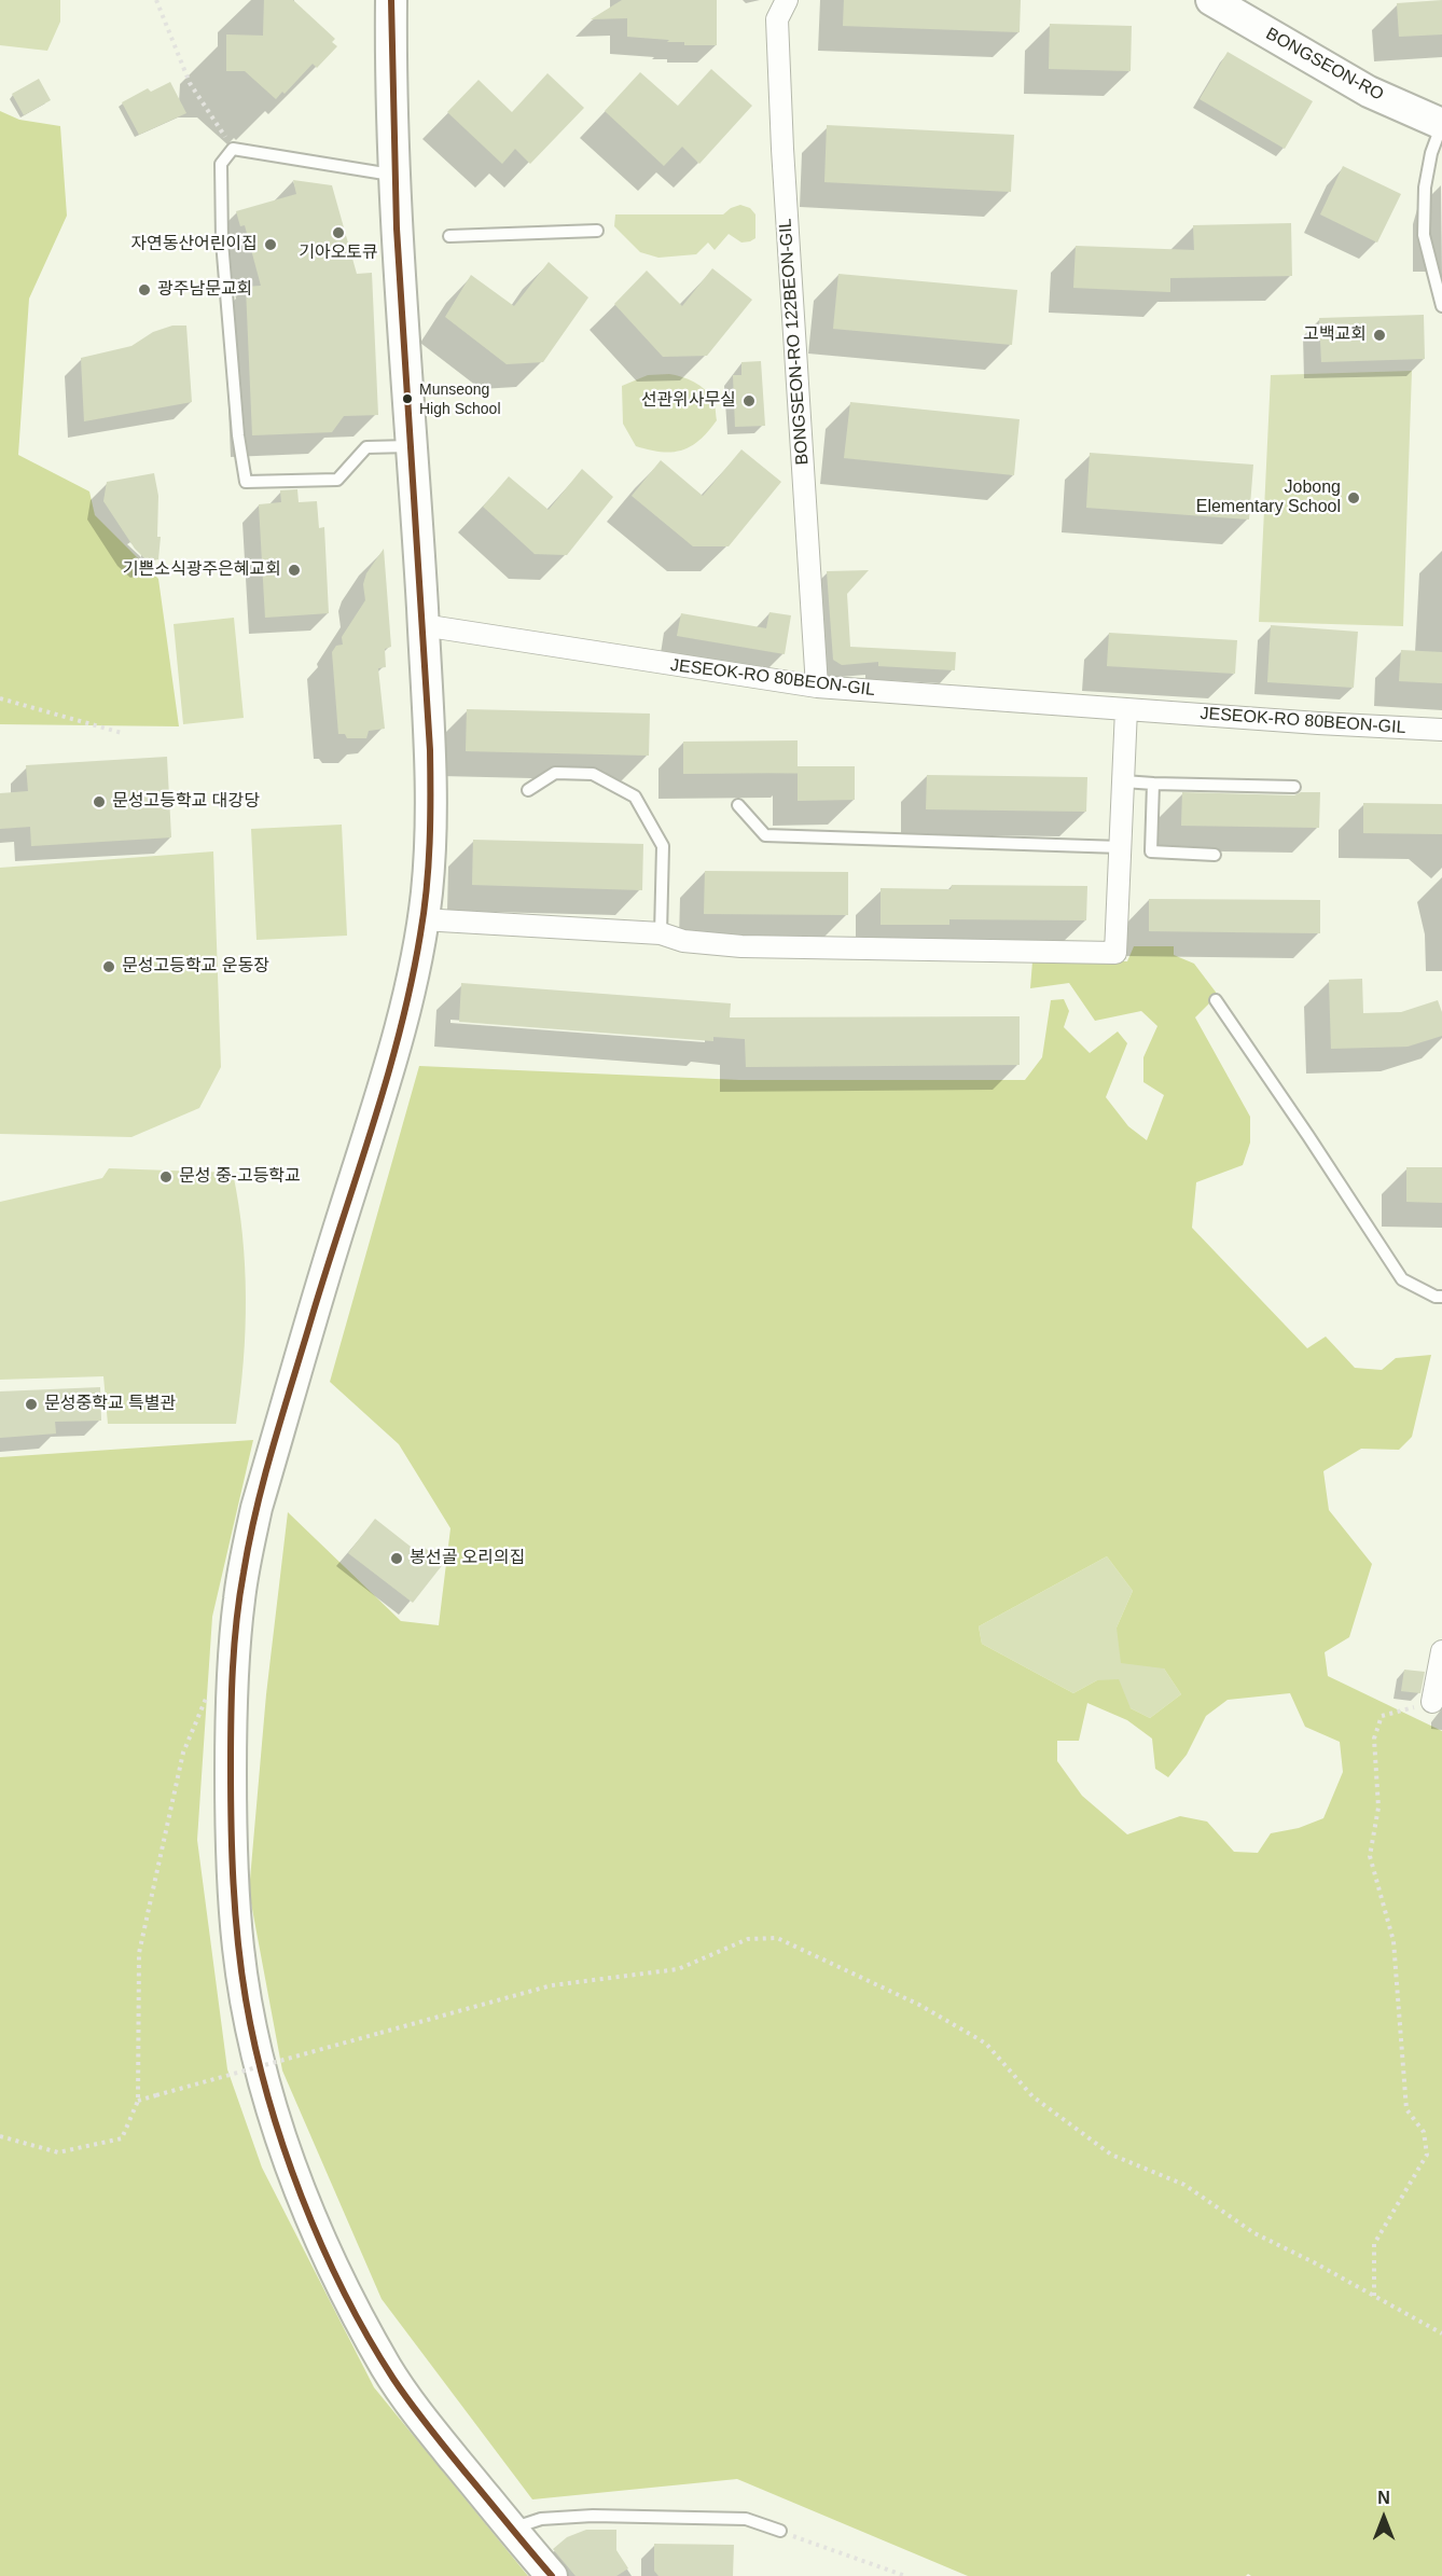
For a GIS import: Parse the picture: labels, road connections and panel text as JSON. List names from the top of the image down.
{
  "streets": {
    "street": ["BONGSEON-RO", "BONGSEON-RO 122BEON-GIL", "JESEOK-RO 80BEON-GIL"]
  },
  "crossings": [
    ["BONGSEON-RO 122BEON-GIL", "JESEOK-RO 80BEON-GIL"]
  ],
  "places": [
    "기아오토큐",
    "자연동산어린이집",
    "광주남문교회",
    "고백교회",
    "Munseong High School",
    "선관위사무실",
    "Jobong Elementary School",
    "기쁜소식광주은혜교회",
    "문성고등학교 대강당",
    "문성고등학교 운동장",
    "문성 중-고등학교",
    "문성중학교 특별관",
    "봉선골 오리의집"
  ],
  "north": "top"
}
